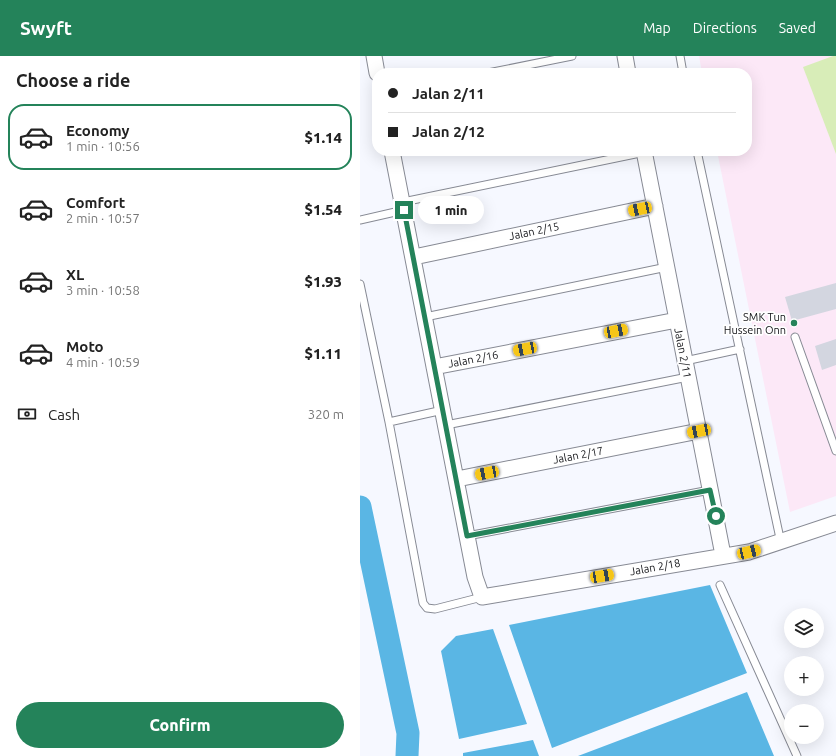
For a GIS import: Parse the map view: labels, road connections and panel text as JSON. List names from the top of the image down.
{
  "streets": {
    "street": [
      "Jalan 2/15",
      "Jalan 2/11",
      "Jalan 2/16",
      "Jalan 2/17",
      "Jalan 2/18"
    ]
  },
  "crossings": [
    ["Jalan 2/15", "Jalan 2/11"],
    ["Jalan 2/11", "Jalan 2/16"],
    ["Jalan 2/11", "Jalan 2/17"],
    ["Jalan 2/11", "Jalan 2/18"]
  ],
  "places": ["SMK Tun Hussein Onn"],
  "page": {
    "header": "Swyft",
    "nav": ["Map", "Directions", "Saved"],
    "heading": "Choose a ride",
    "banner": ["Jalan 2/11", "Jalan 2/12"],
    "list": [
      {
        "name": "Economy",
        "note": "1 min · 10:56",
        "value": "$1.14"
      },
      {
        "name": "Comfort",
        "note": "2 min · 10:57",
        "value": "$1.54"
      },
      {
        "name": "XL",
        "note": "3 min · 10:58",
        "value": "$1.93"
      },
      {
        "name": "Moto",
        "note": "4 min · 10:59",
        "value": "$1.11"
      }
    ],
    "bubble": "1 min",
    "pay": ["Cash", "320 m"],
    "map_buttons": ["+", "−"],
    "buttons": "Confirm"
  }
}
